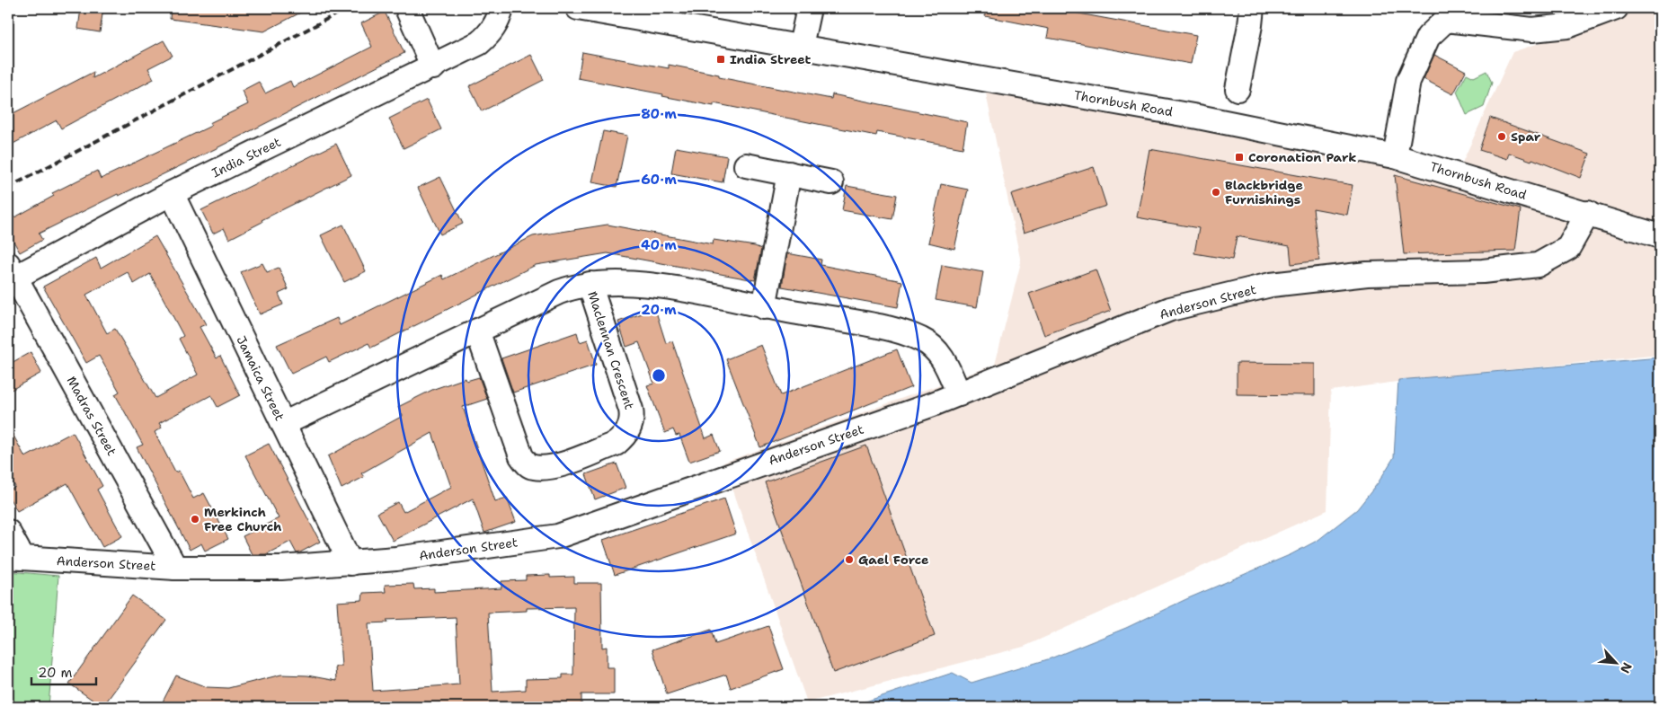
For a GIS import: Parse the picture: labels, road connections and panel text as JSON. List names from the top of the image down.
{
  "streets": {
    "street": [
      "Thornbush Road",
      "India Street",
      "Anderson Street",
      "Maclennan Crescent",
      "Jamaica Street",
      "Madras Street"
    ]
  },
  "crossings": [
    ["Thornbush Road", "Anderson Street"],
    ["India Street", "Jamaica Street"],
    ["India Street", "Madras Street"],
    ["Anderson Street", "Maclennan Crescent"],
    ["Anderson Street", "Jamaica Street"],
    ["Anderson Street", "Madras Street"],
    ["Maclennan Crescent", "Jamaica Street"]
  ],
  "places": {
    "transit": ["India Street", "Coronation Park"],
    "other": [
      "Spar",
      "Blackbridge Furnishings",
      "Merkinch Free Church",
      "Gael Force"
    ]
  },
  "scale_bar": "20 m",
  "north": "bottom right",
  "rings": [
    "80 m",
    "60 m",
    "40 m",
    "20 m"
  ]
}
